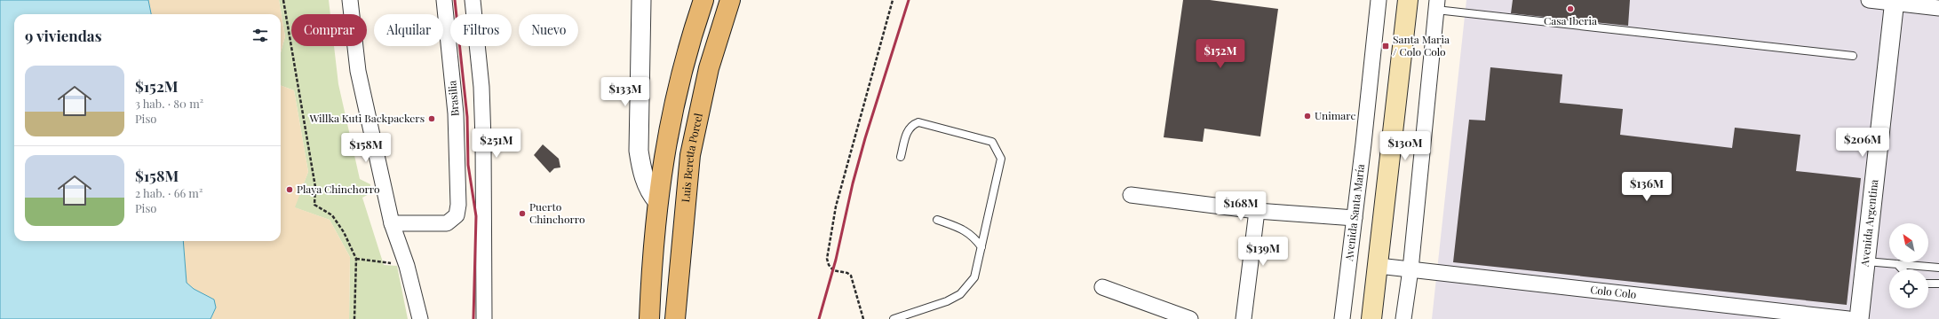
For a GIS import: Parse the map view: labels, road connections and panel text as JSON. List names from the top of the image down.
{
  "streets": {
    "main road": ["Luis Beretta Porcel"],
    "street": [
      "Brasilia",
      "Avenida Santa María",
      "Avenida Argentina",
      "Colo Colo"
    ]
  },
  "places": {
    "other": [
      "Casa Iberia",
      "Unimarc",
      "Willka Kuti Backpackers",
      "Playa Chinchorro",
      "Puerto Chinchorro"
    ],
    "transit": ["Santa Maria / Colo Colo"]
  },
  "north": "top left",
  "page": {
    "chip": [
      "Comprar",
      "Alquilar",
      "Filtros",
      "Nuevo"
    ],
    "heading": "9 viviendas",
    "price": [
      "$152M",
      "$133M",
      "$206M",
      "$251M",
      "$130M",
      "$158M",
      "$136M",
      "$168M",
      "$139M"
    ],
    "list": [
      {
        "name": "$152M",
        "note": "3 hab. · 80 m² · Piso"
      },
      {
        "name": "$158M",
        "note": "2 hab. · 66 m² · Piso"
      }
    ]
  }
}
